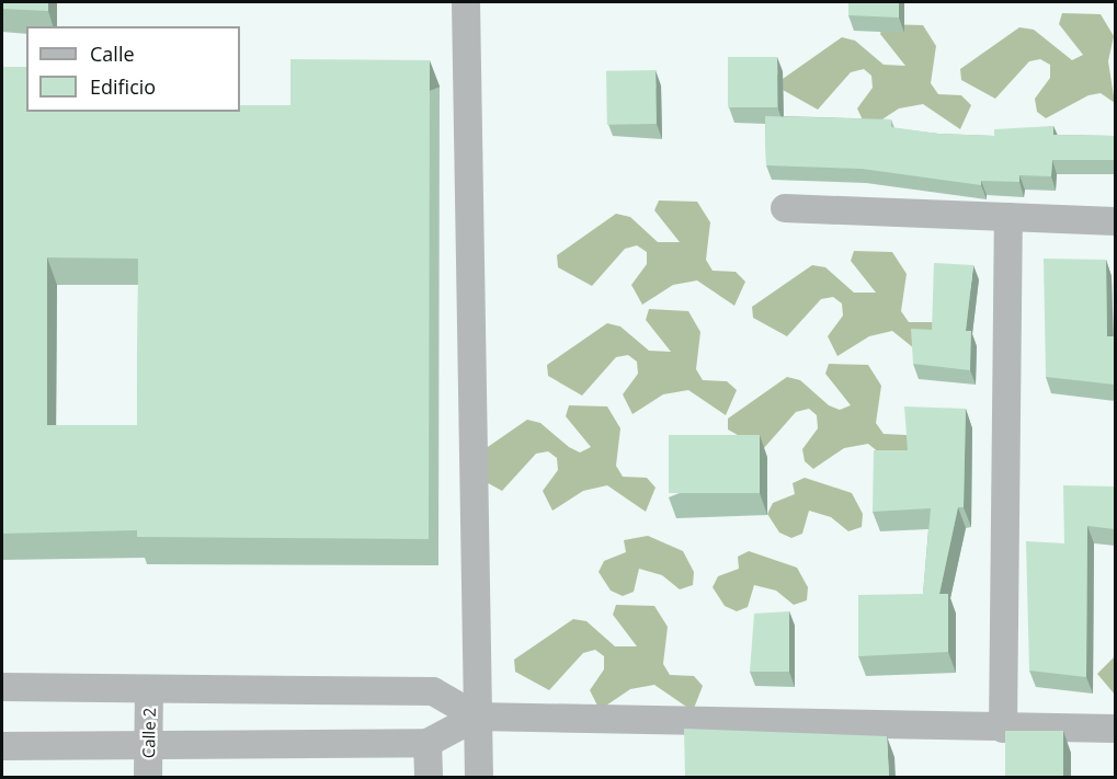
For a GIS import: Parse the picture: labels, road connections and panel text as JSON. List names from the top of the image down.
{
  "streets": {
    "street": ["Calle 2"]
  },
  "legend": ["Calle", "Edificio"]
}
